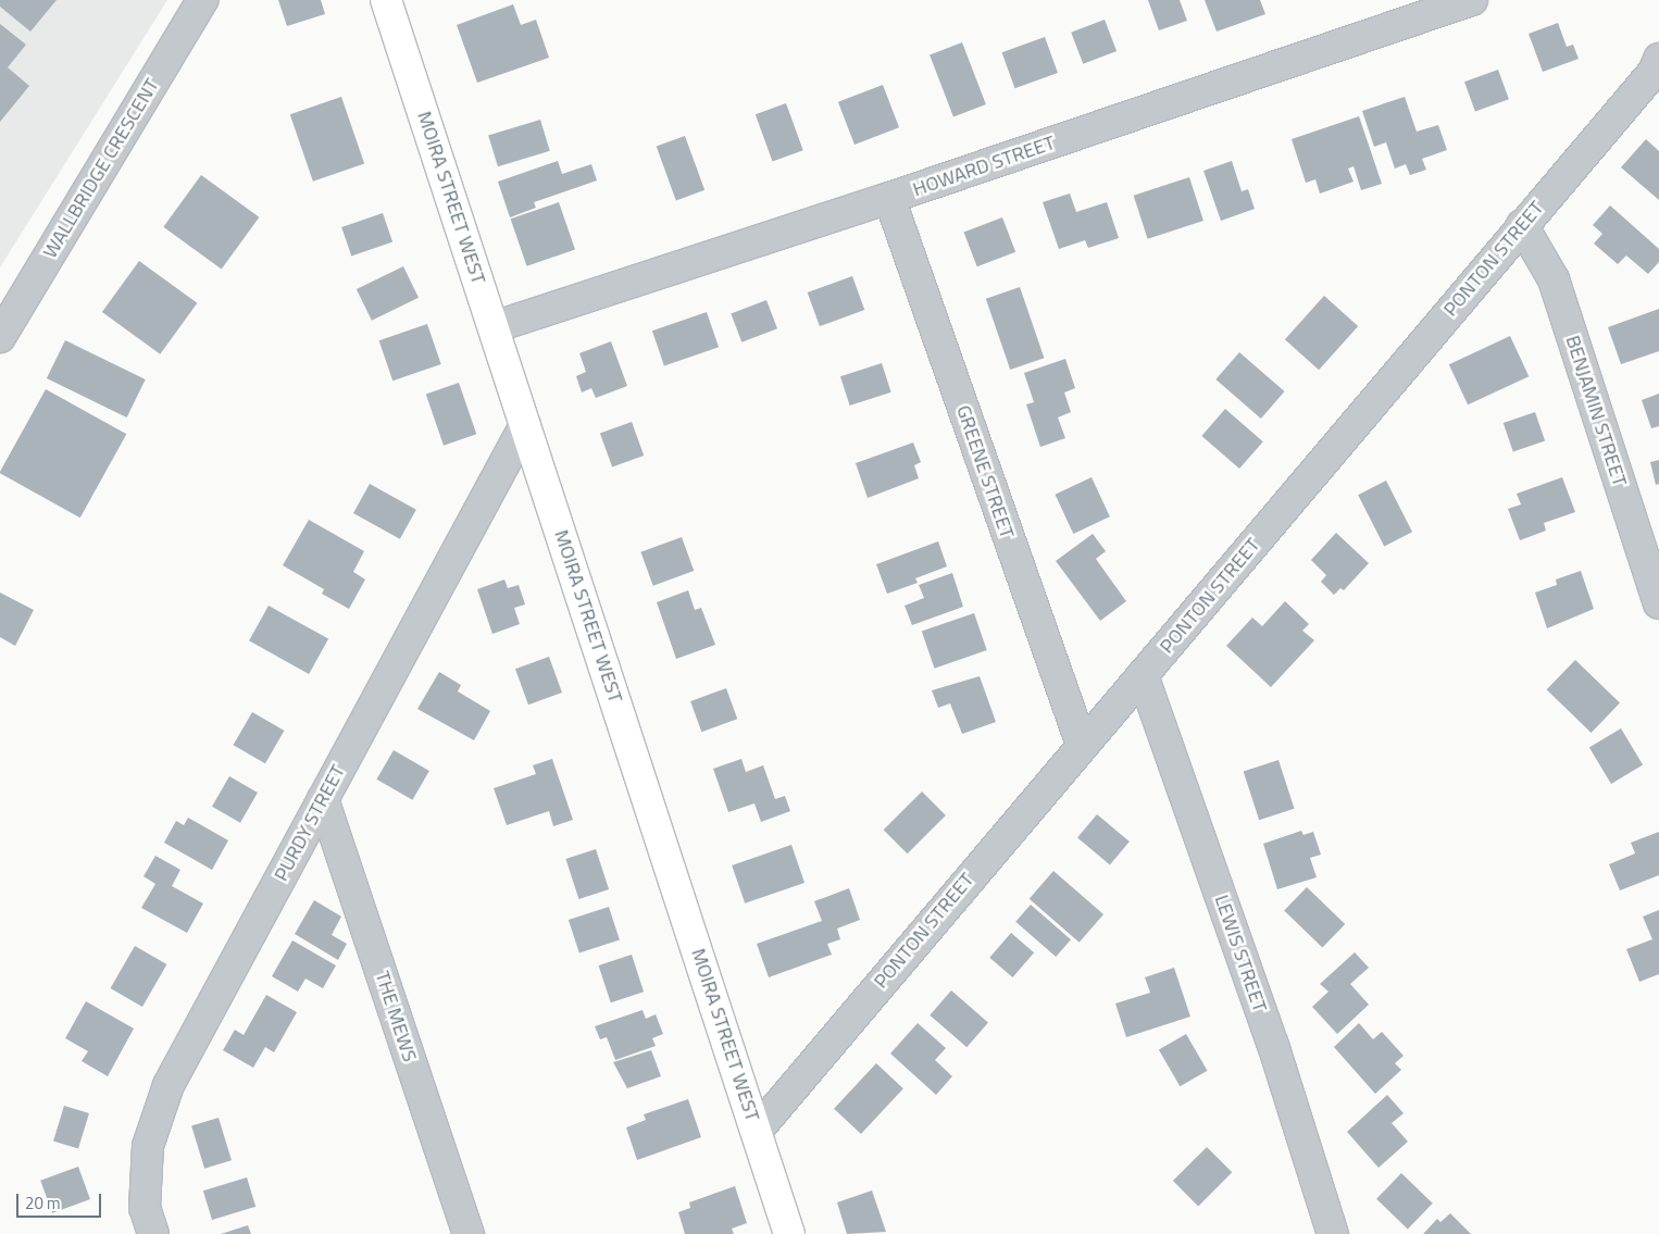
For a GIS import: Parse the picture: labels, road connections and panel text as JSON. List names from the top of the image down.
{
  "streets": {
    "main road": ["MOIRA STREET WEST"],
    "street": [
      "HOWARD STREET",
      "WALLBRIDGE CRESCENT",
      "PONTON STREET",
      "BENJAMIN STREET",
      "GREENE STREET",
      "PURDY STREET",
      "LEWIS STREET",
      "THE MEWS"
    ]
  },
  "crossings": [
    ["HOWARD STREET", "MOIRA STREET WEST"],
    ["HOWARD STREET", "GREENE STREET"],
    ["MOIRA STREET WEST", "PONTON STREET"],
    ["MOIRA STREET WEST", "PURDY STREET"],
    ["PONTON STREET", "BENJAMIN STREET"],
    ["PONTON STREET", "GREENE STREET"],
    ["PONTON STREET", "LEWIS STREET"],
    ["PURDY STREET", "THE MEWS"]
  ],
  "scale_bar": "20 m"
}
